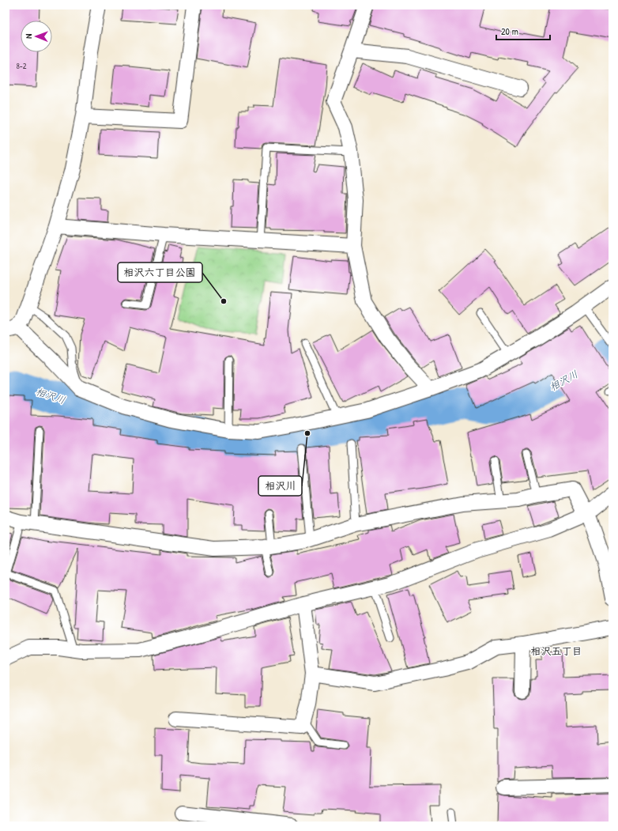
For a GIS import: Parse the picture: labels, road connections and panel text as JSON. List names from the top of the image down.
{
  "districts": ["相沢五丁目"],
  "water": ["相沢川"],
  "places": ["相沢六丁目公園", "相沢川"],
  "house_numbers": ["8-2"],
  "scale_bar": "20 m",
  "north": "left"
}
